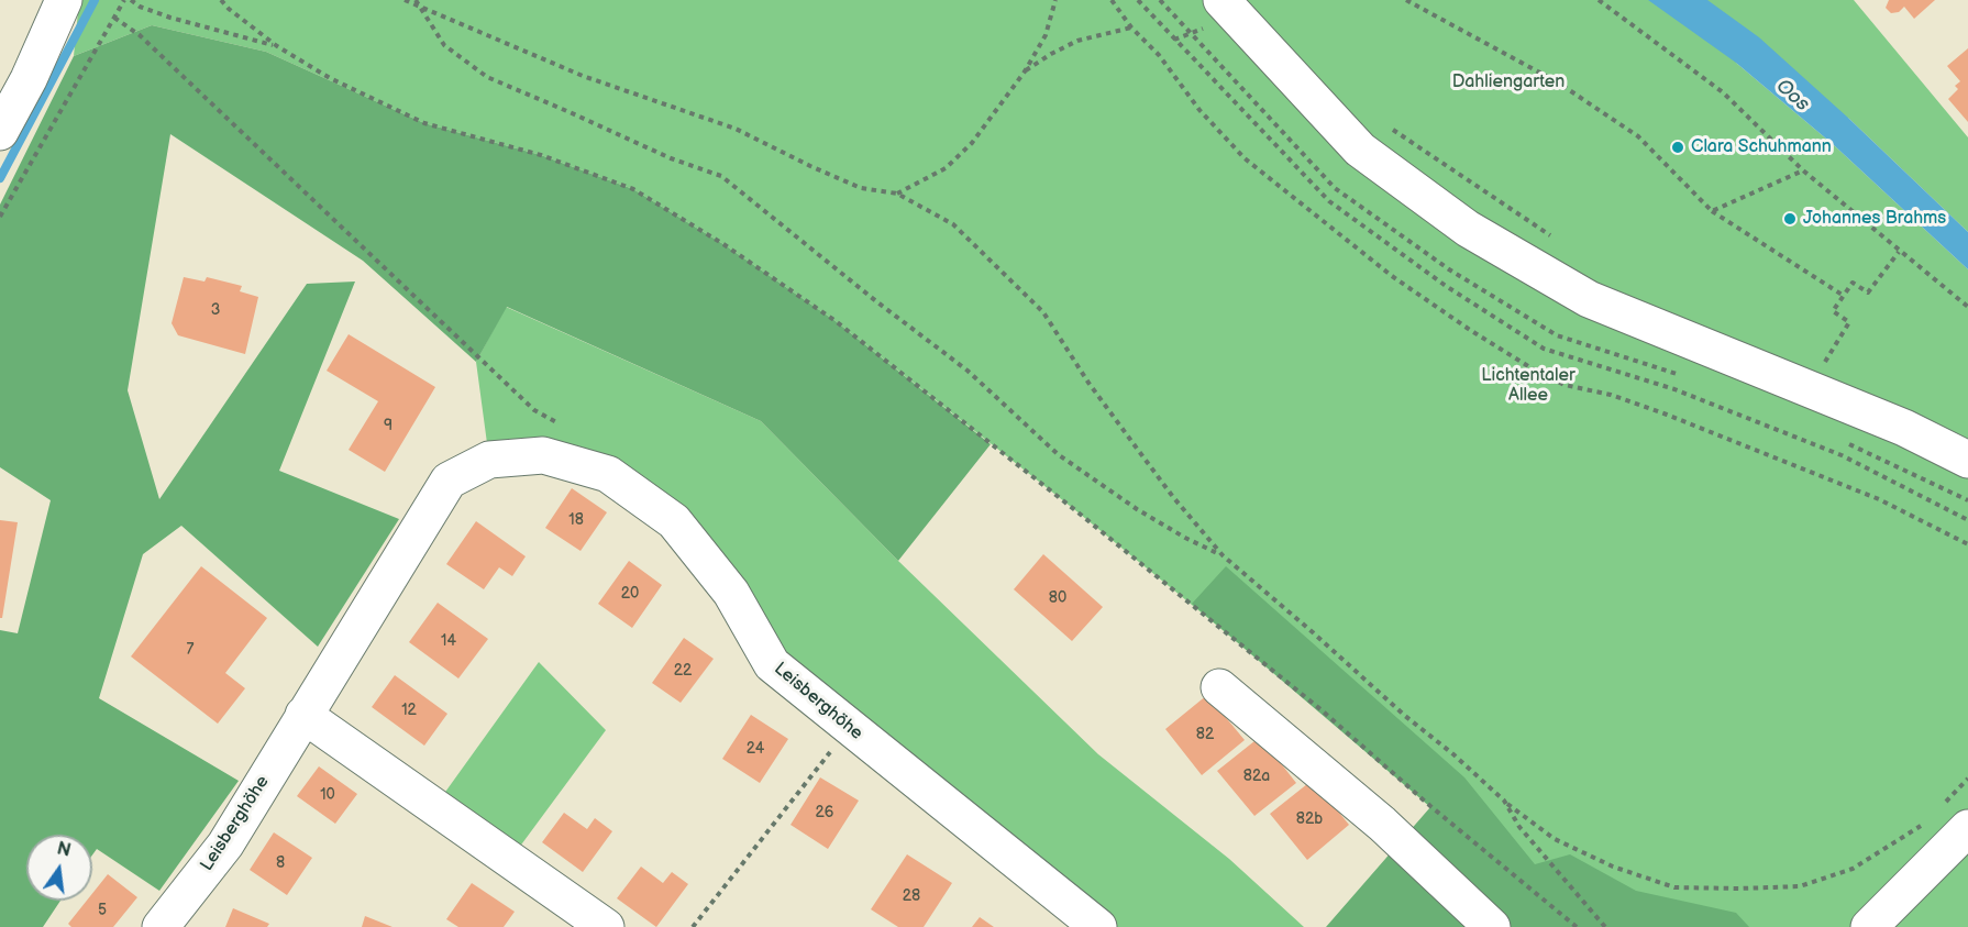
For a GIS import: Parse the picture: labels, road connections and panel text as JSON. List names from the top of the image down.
{
  "streets": {
    "street": ["Leisberghöhe"]
  },
  "water": ["Oos"],
  "parks": ["Dahliengarten", "Lichtentaler Allee"],
  "places": ["Clara Schuhmann", "Johannes Brahms"],
  "house_numbers": [
    "3",
    "9",
    "18",
    "20",
    "80",
    "14",
    "7",
    "22",
    "12",
    "82",
    "24",
    "82a",
    "10",
    "26",
    "82b",
    "8",
    "28",
    "5"
  ],
  "north": "top"
}
